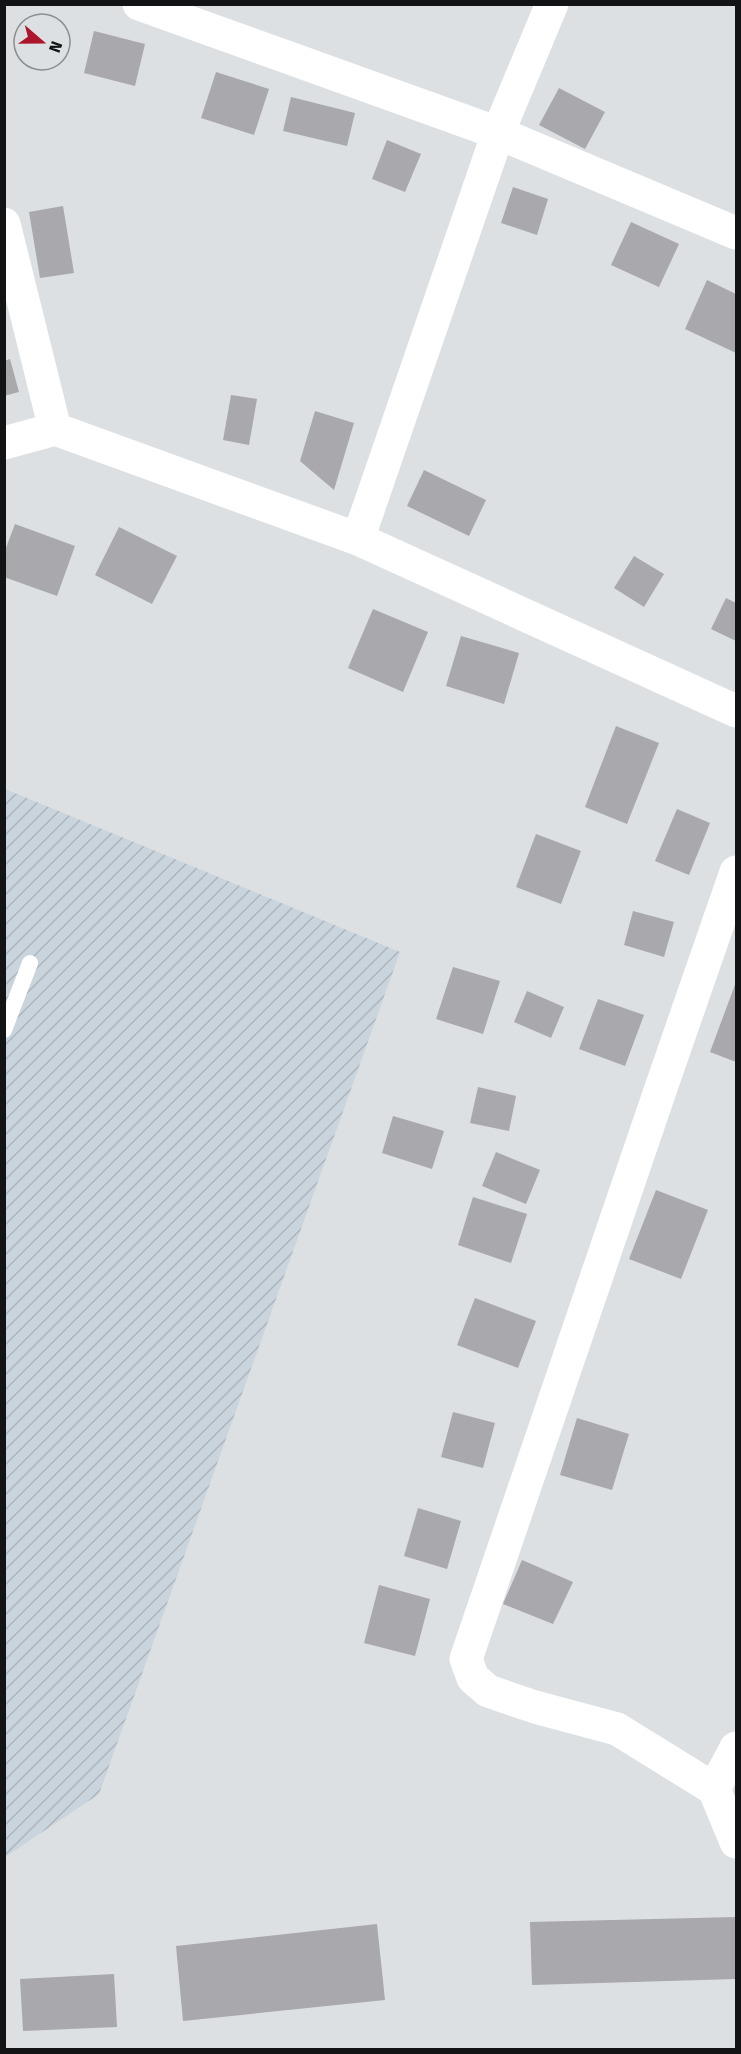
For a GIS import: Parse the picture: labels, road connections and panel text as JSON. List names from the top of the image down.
{
  "north": "right"
}
